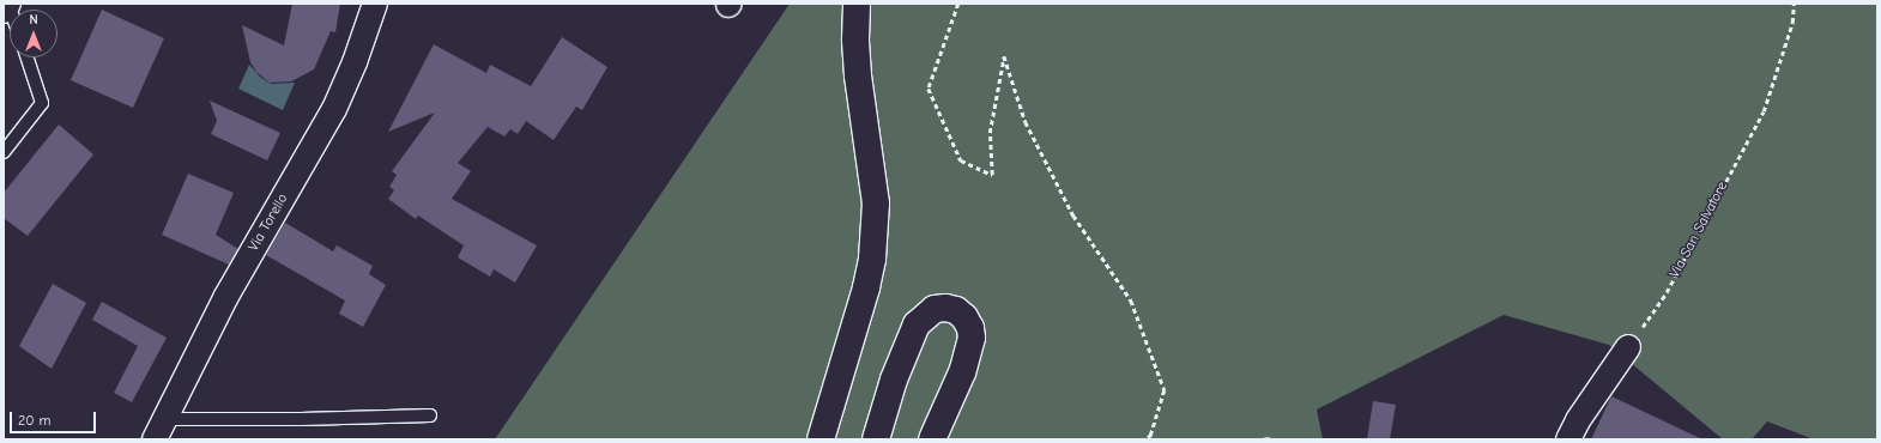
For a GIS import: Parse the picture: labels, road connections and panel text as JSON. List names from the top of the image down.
{
  "streets": {
    "street": ["Via Torello"],
    "path": ["Via San Salvatore"]
  },
  "scale_bar": "20 m",
  "north": "top"
}
